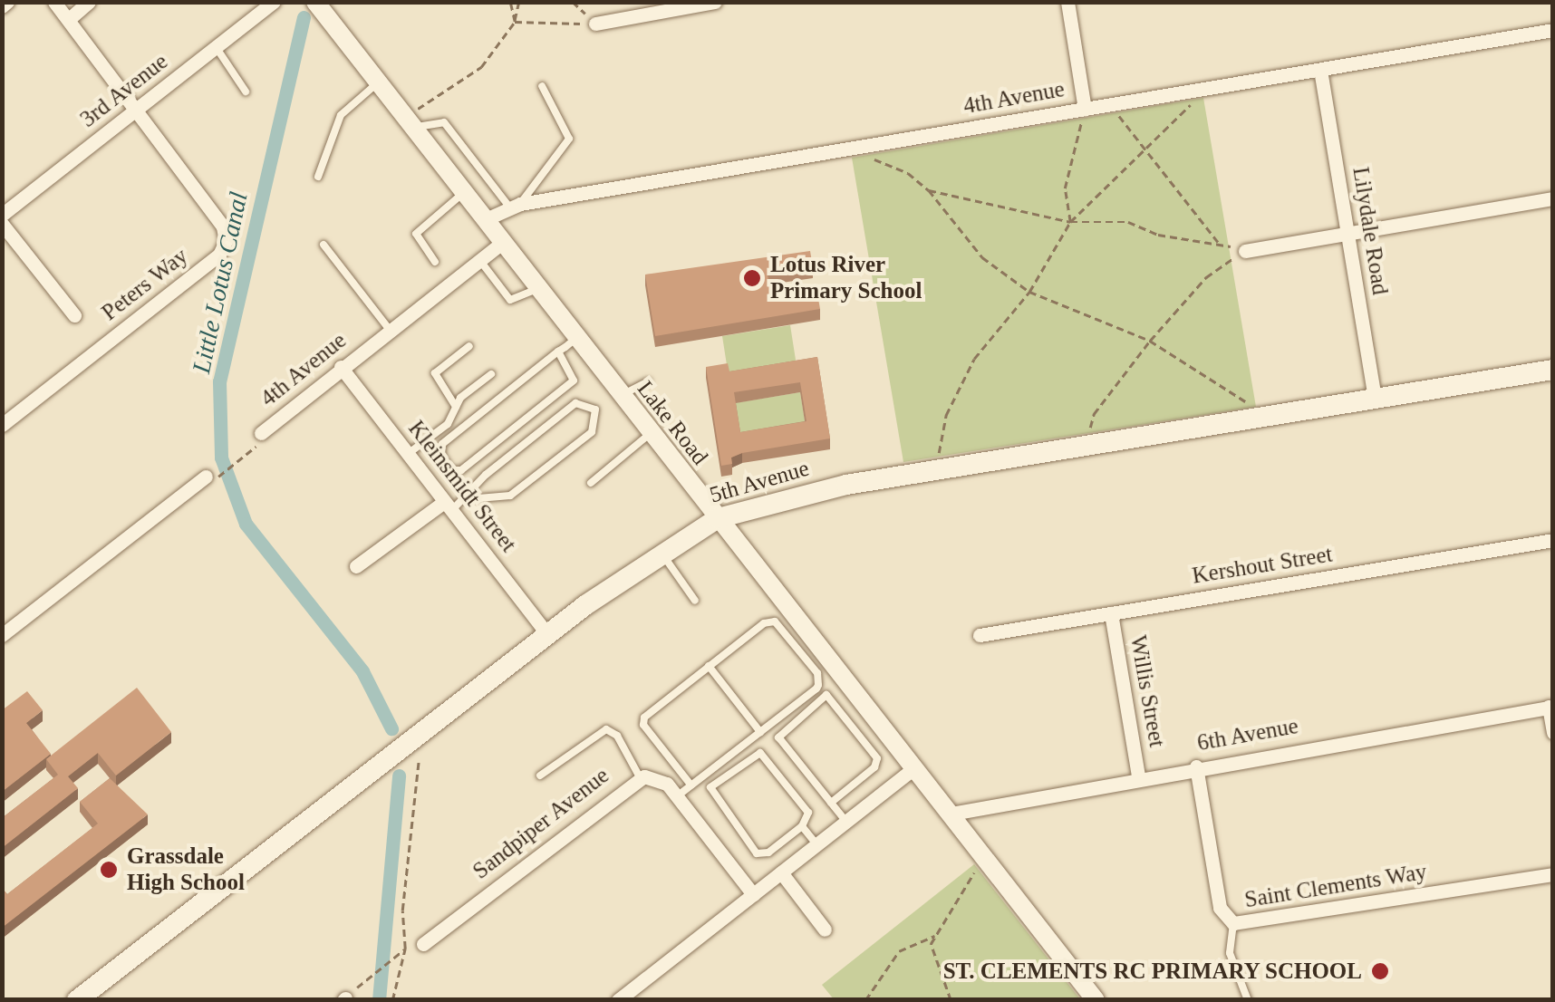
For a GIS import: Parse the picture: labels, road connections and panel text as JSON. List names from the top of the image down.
{
  "streets": {
    "main road": ["5th Avenue"],
    "street": [
      "3rd Avenue",
      "4th Avenue",
      "Lilydale Road",
      "Peters Way",
      "Lake Road",
      "Kleinsmidt Street",
      "Kershout Street",
      "Willis Street",
      "6th Avenue",
      "Sandpiper Avenue",
      "Saint Clements Way"
    ]
  },
  "crossings": [
    ["3rd Avenue", "Peters Way"],
    ["4th Avenue", "Lilydale Road"],
    ["4th Avenue", "Lake Road"],
    ["4th Avenue", "Kleinsmidt Street"],
    ["Lilydale Road", "5th Avenue"],
    ["Lake Road", "5th Avenue"],
    ["Lake Road", "6th Avenue"],
    ["5th Avenue", "Kleinsmidt Street"],
    ["Kershout Street", "Willis Street"],
    ["Willis Street", "6th Avenue"],
    ["6th Avenue", "Saint Clements Way"]
  ],
  "water": ["Little Lotus Canal"],
  "places": ["Lotus River Primary School", "Grassdale High School", "ST. CLEMENTS RC PRIMARY SCHOOL"]
}
